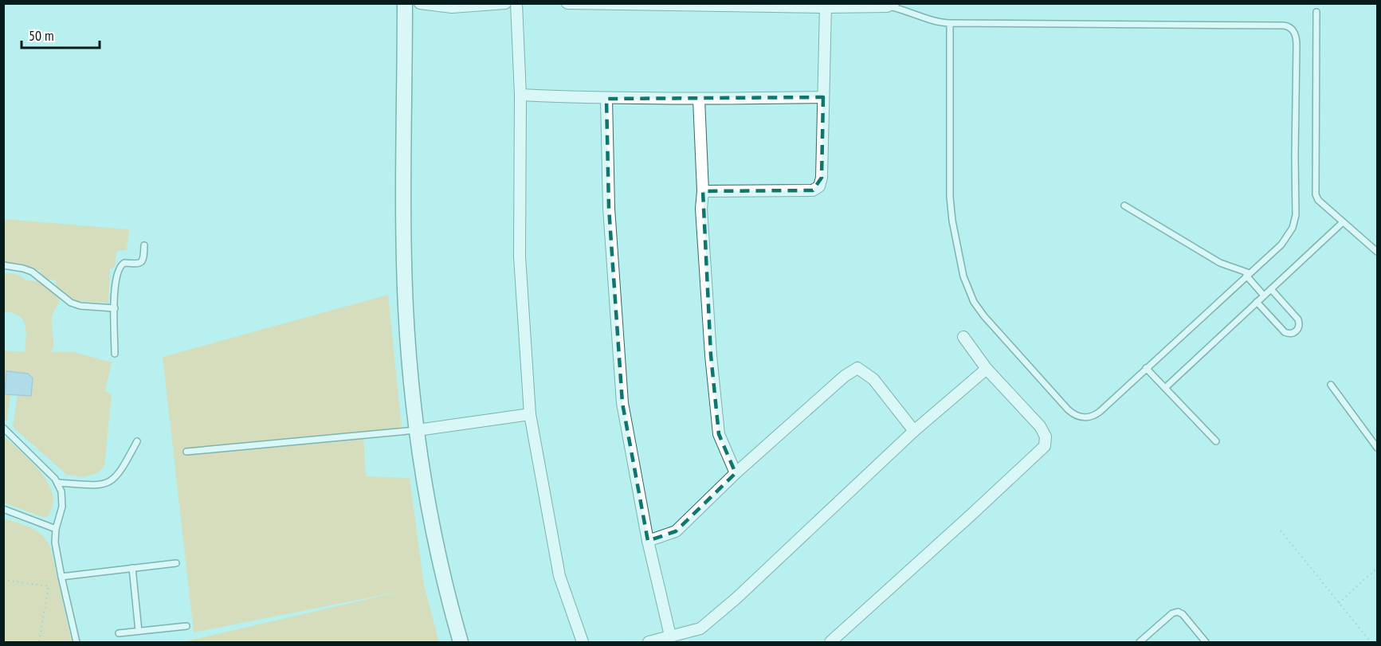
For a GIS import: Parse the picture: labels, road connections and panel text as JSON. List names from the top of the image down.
{
  "scale_bar": "50 m"
}
